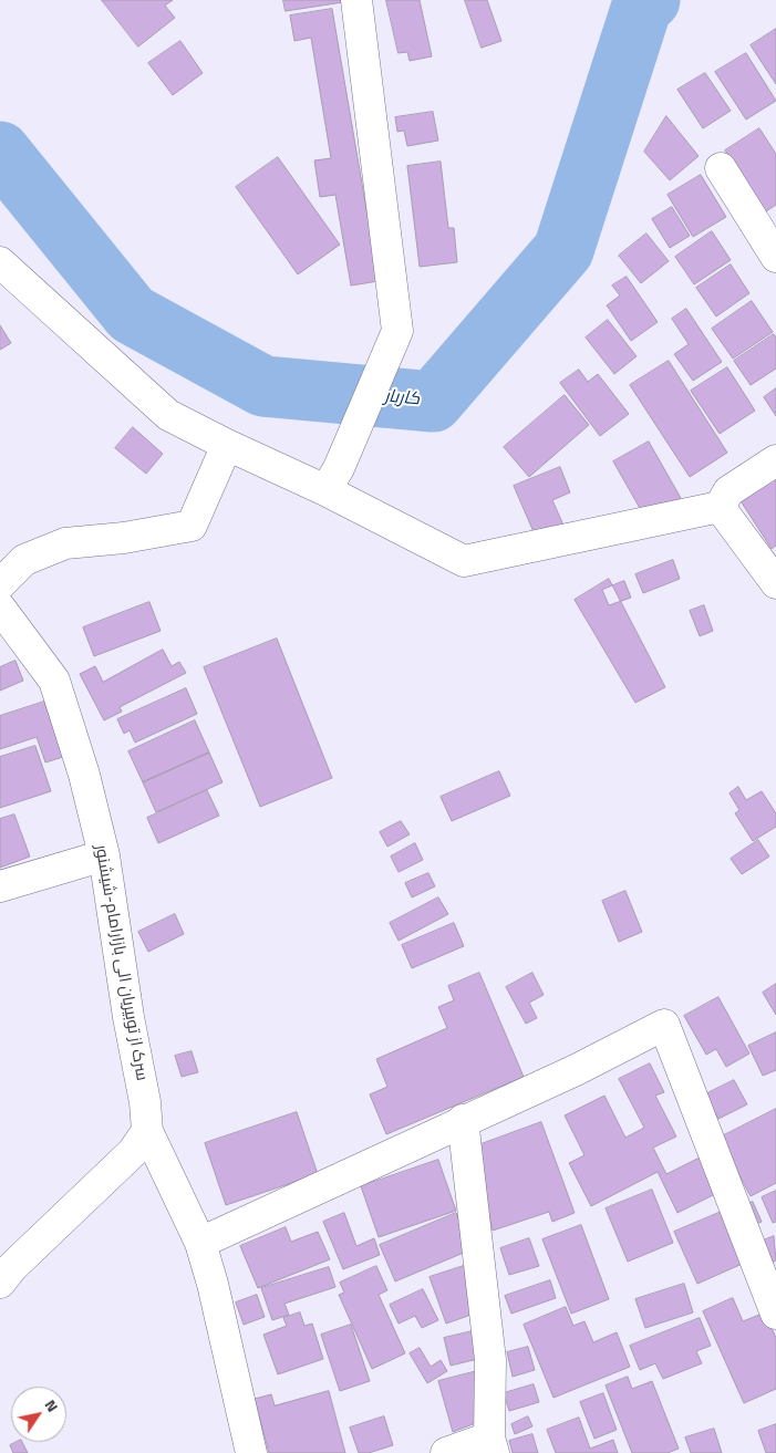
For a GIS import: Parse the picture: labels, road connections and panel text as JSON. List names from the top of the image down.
{
  "streets": {
    "street": ["سرک از توبیریان الی بازارامام-شیشنور"]
  },
  "water": ["کاربار"],
  "north": "top right"
}
